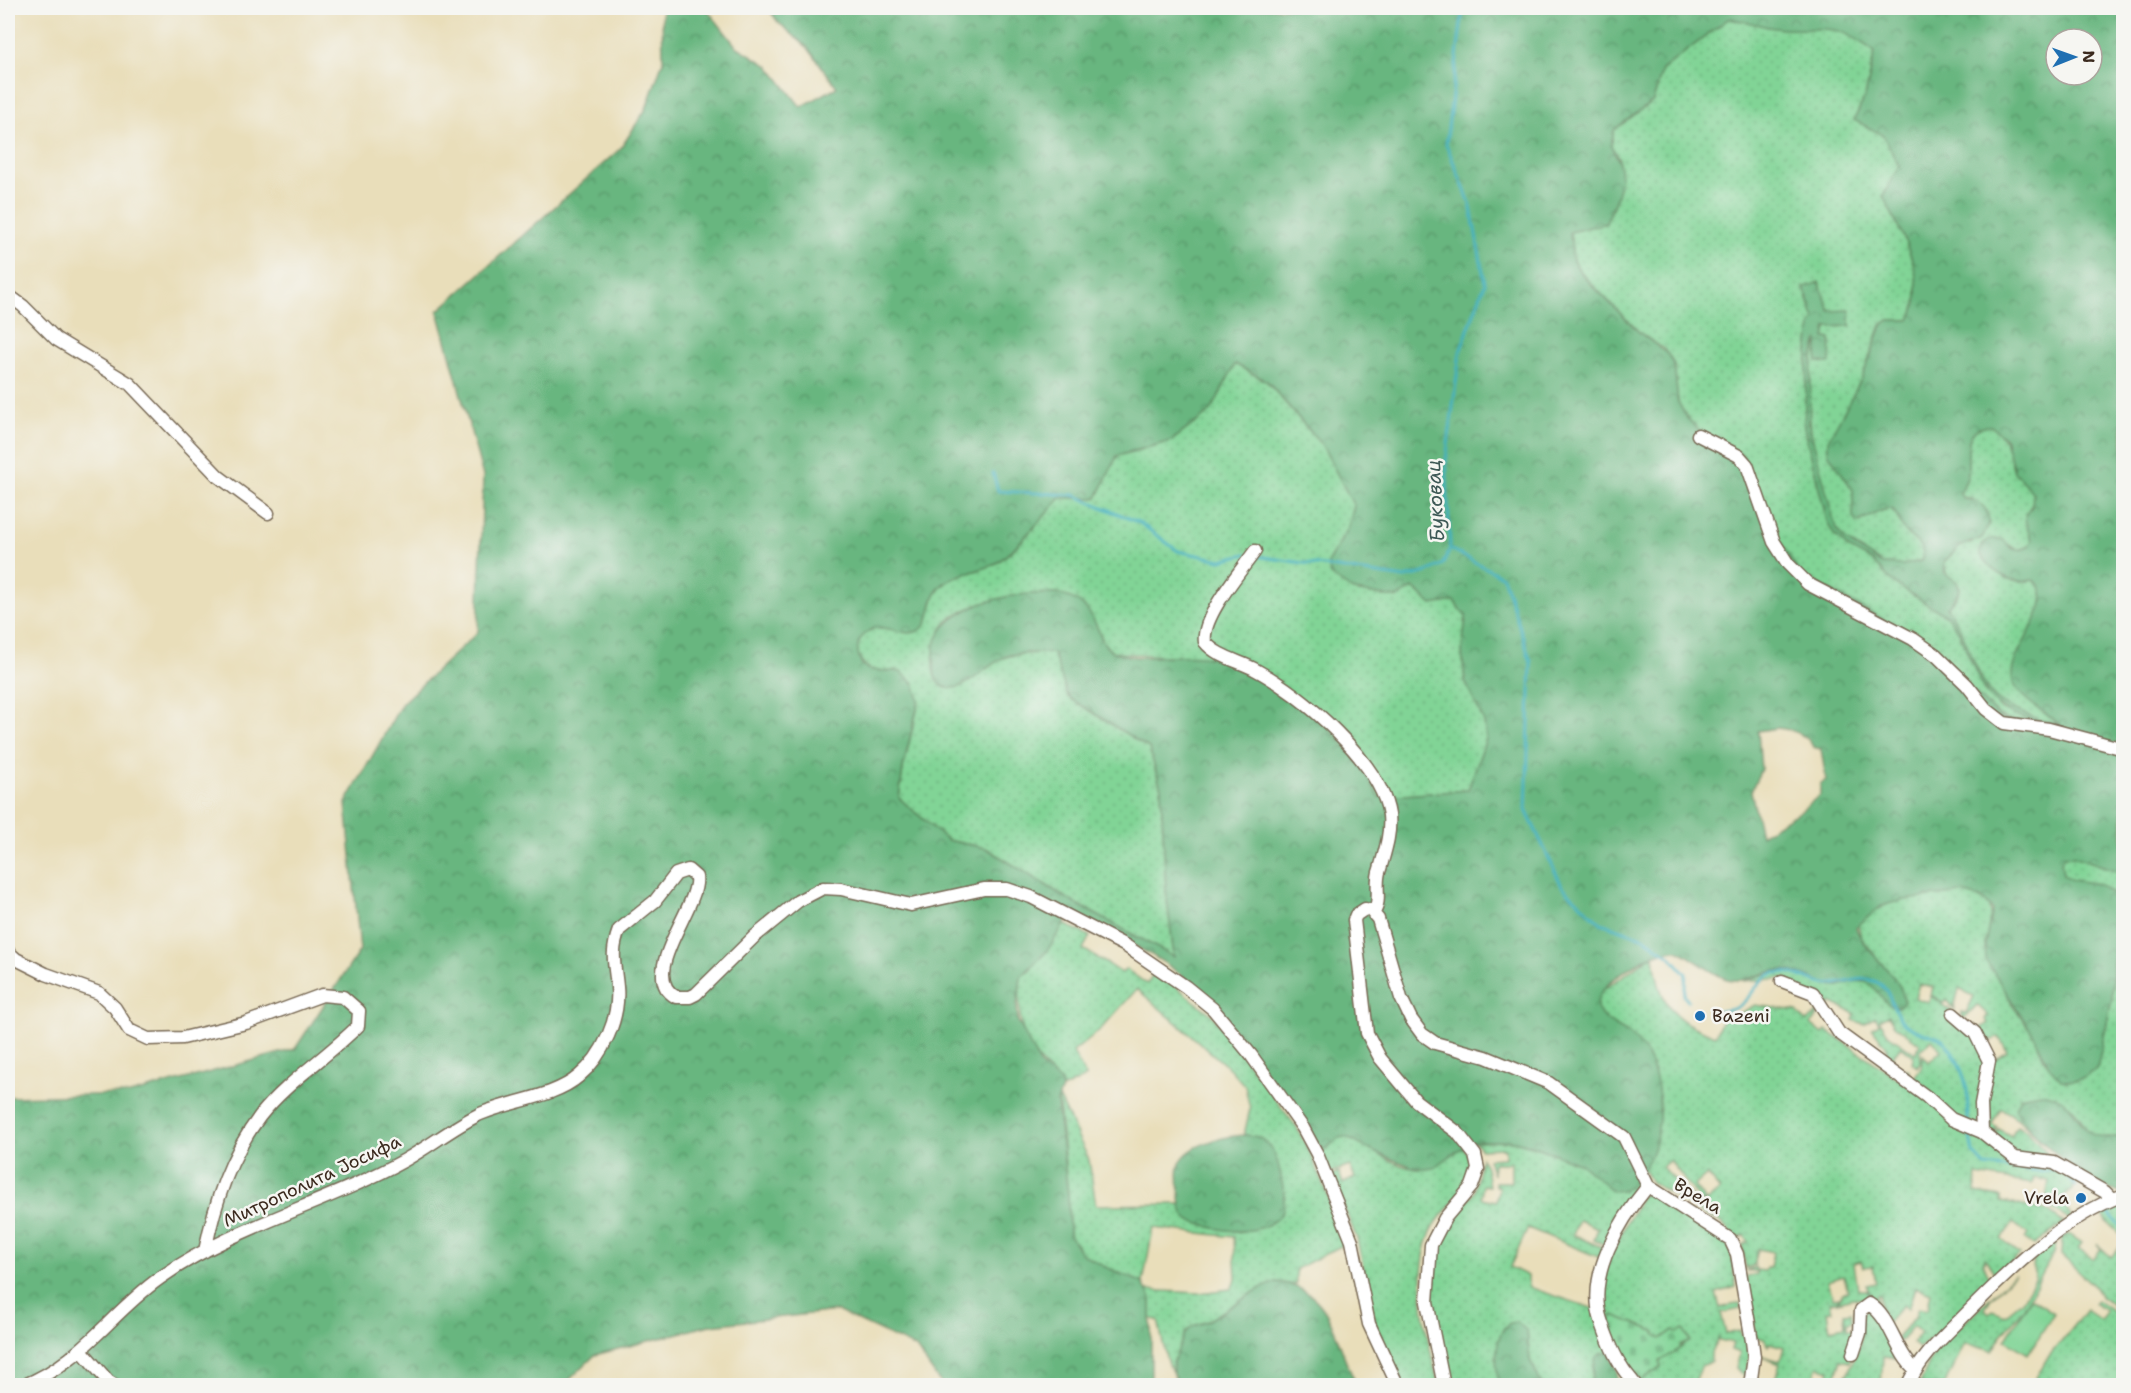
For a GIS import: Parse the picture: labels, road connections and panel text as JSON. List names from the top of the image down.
{
  "streets": {
    "street": ["Митрополита Јосифа", "Врела"]
  },
  "water": ["Буковац"],
  "places": ["Bazeni", "Vrela"],
  "north": "right"
}
